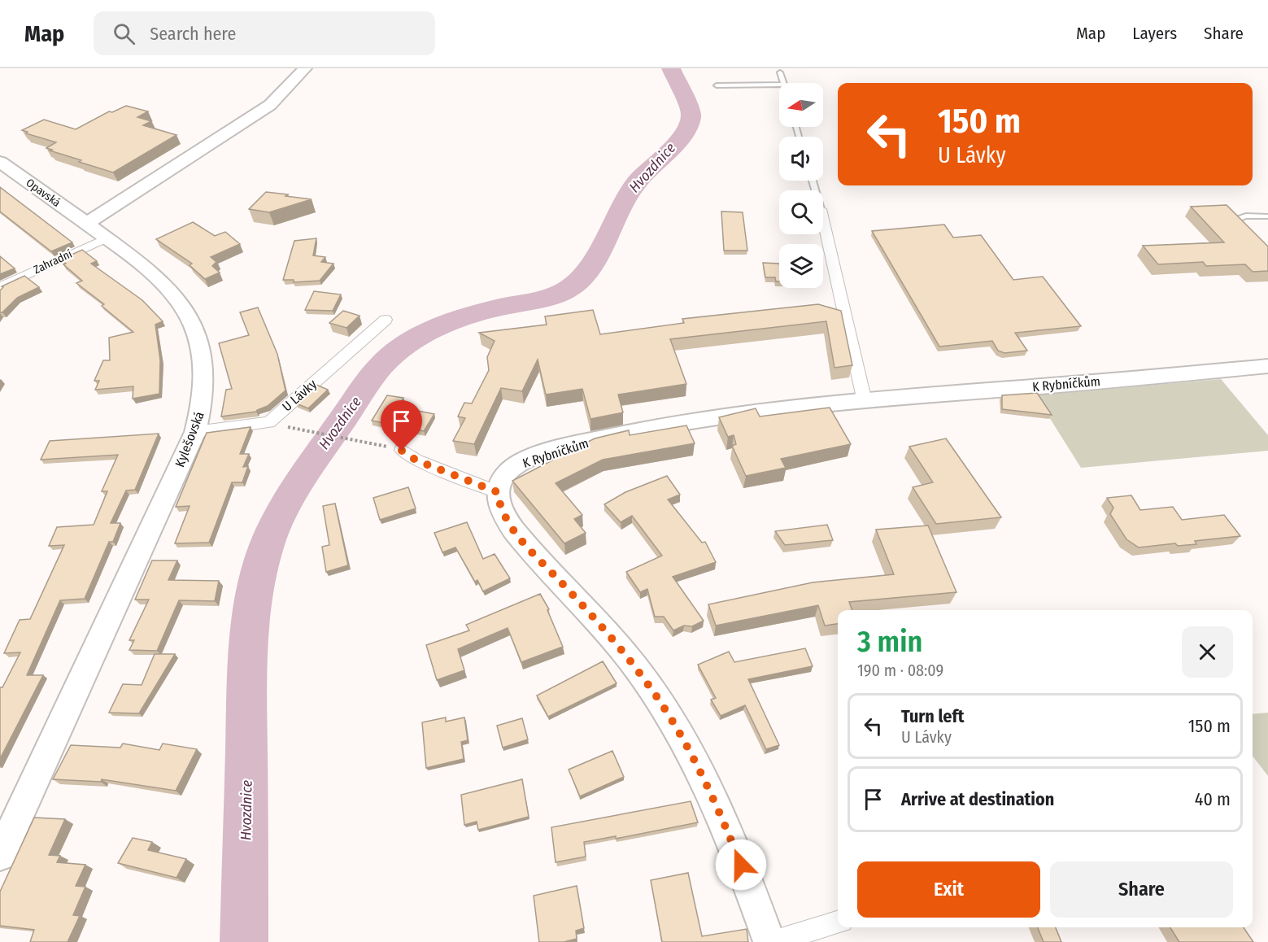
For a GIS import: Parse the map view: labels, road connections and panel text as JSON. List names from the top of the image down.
{
  "streets": {
    "street": [
      "Opavská",
      "Zahradní",
      "K Rybníčkům",
      "U Lávky",
      "Kylešovská"
    ]
  },
  "crossings": [
    ["Opavská", "Kylešovská"],
    ["Zahradní", "Kylešovská"],
    ["U Lávky", "Kylešovská"]
  ],
  "water": ["Hvozdnice"],
  "north": "left",
  "page": {
    "header": "Map",
    "search": "Search here",
    "nav": ["Map", "Layers", "Share"],
    "turn": ["150 m", "U Lávky"],
    "heading": ["3 min", "190 m · 08:09"],
    "list": [
      {
        "name": "Turn left",
        "note": "U Lávky",
        "value": "150 m"
      },
      {
        "name": "Arrive at destination",
        "value": "40 m"
      }
    ],
    "buttons": ["Exit", "Share"]
  }
}
